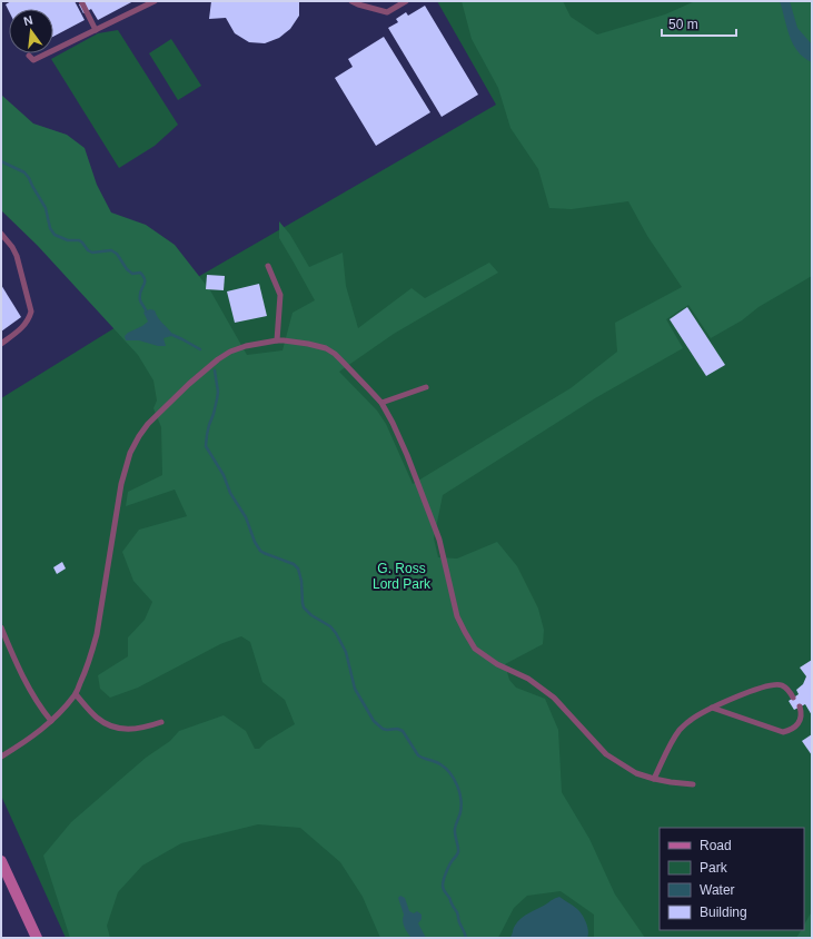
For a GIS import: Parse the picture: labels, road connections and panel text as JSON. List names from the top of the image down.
{
  "parks": ["G. Ross Lord Park"],
  "legend": [
    "Road",
    "Park",
    "Water",
    "Building"
  ],
  "scale_bar": "50 m",
  "north": "top"
}
